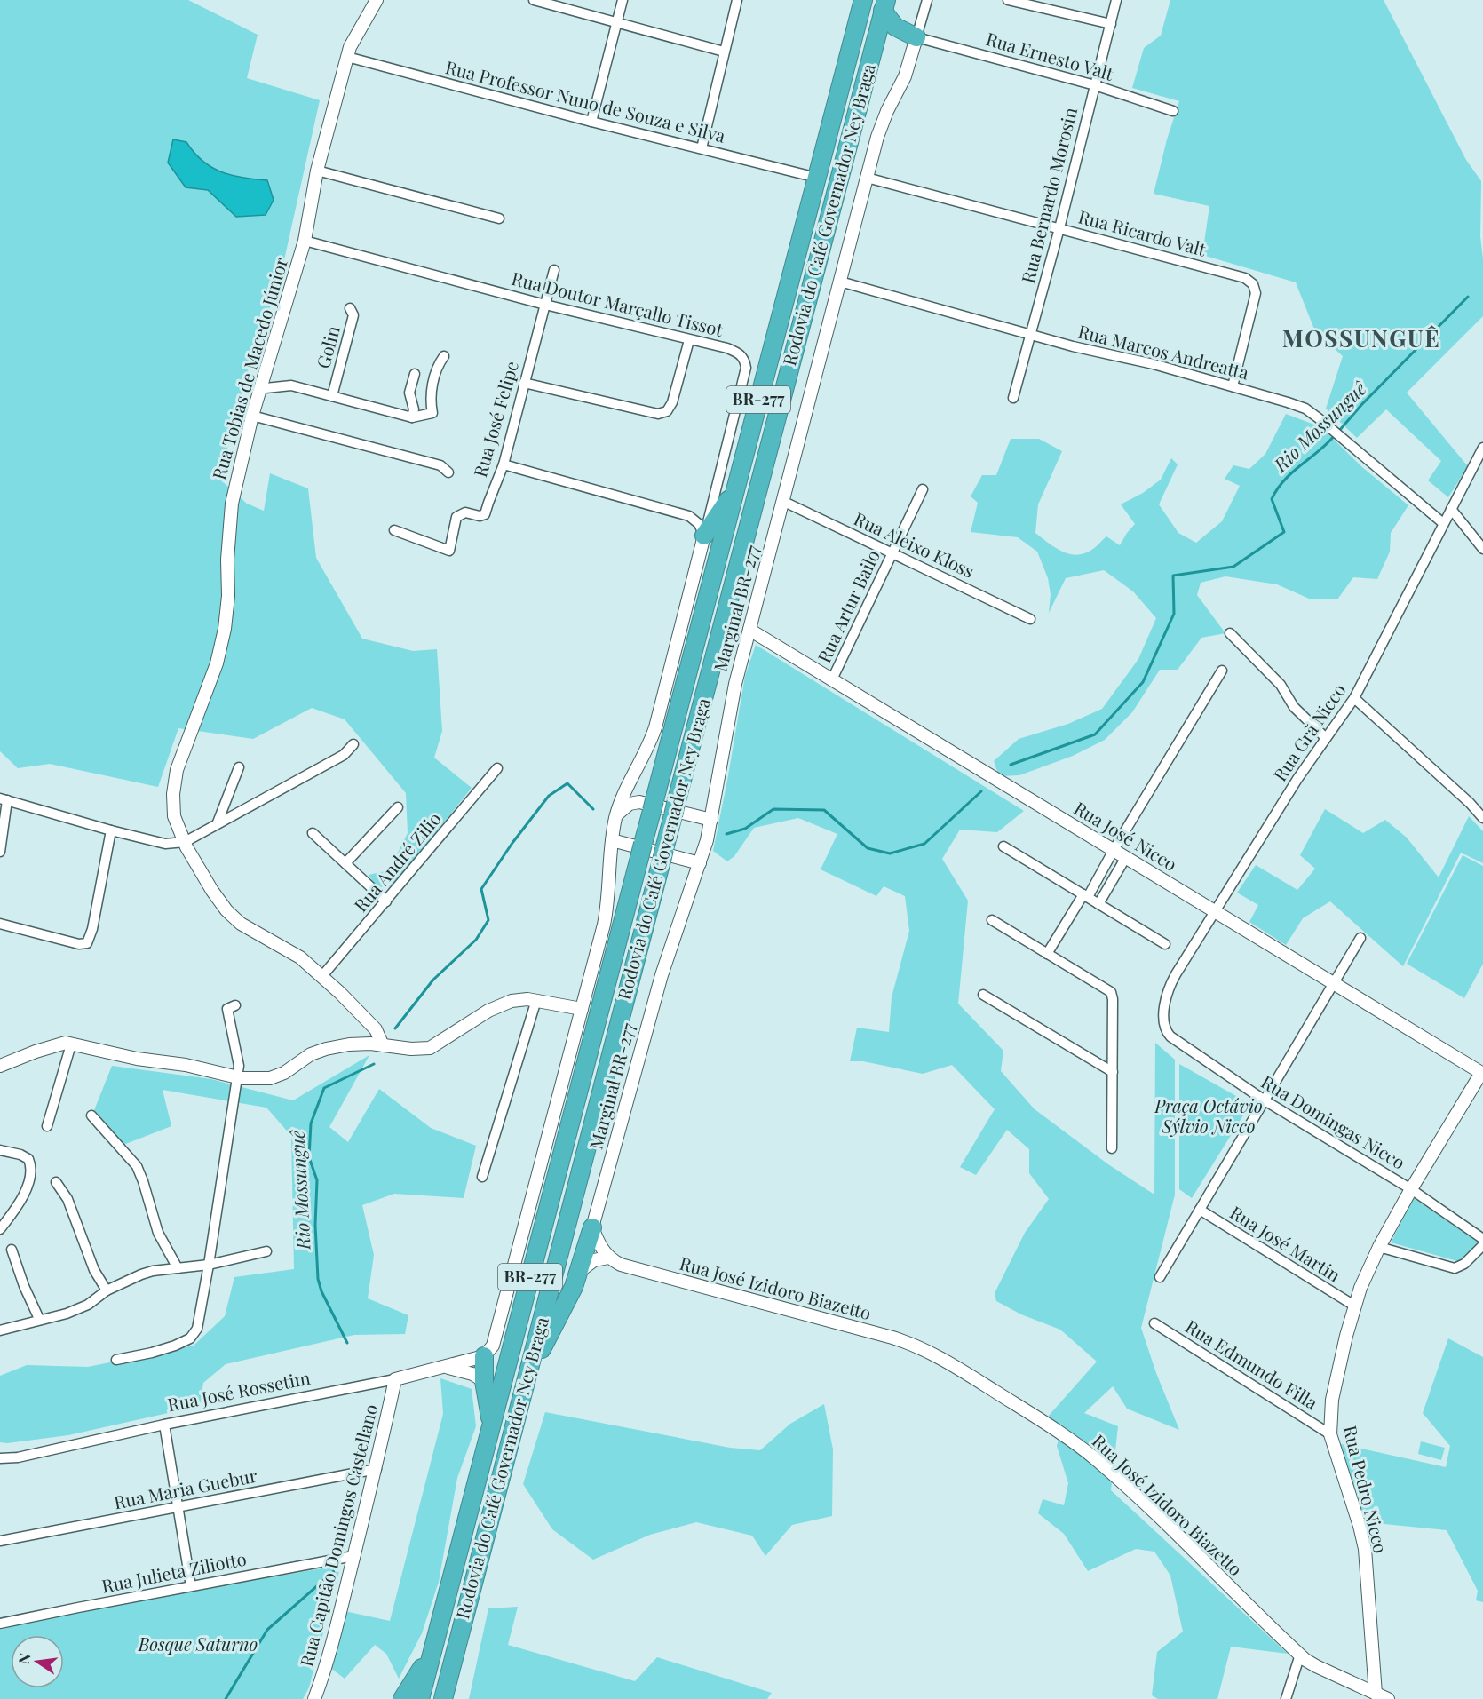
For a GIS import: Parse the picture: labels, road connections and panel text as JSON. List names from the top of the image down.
{
  "streets": {
    "highway": ["Rodovia do Café Governador Ney Braga", "BR-277"],
    "street": [
      "Rua Ernesto Valt",
      "Rua Professor Nuno de Souza e Silva",
      "Rua Bernardo Morosin",
      "Rua Ricardo Valt",
      "Rua Doutor Marçallo Tissot",
      "Golin",
      "Rua Marcos Andreatta",
      "Rua Tobias de Macedo Júnior",
      "Rua José Felipe",
      "Rua Aleixo Kloss",
      "Rua Artur Bailo",
      "Marginal BR-277",
      "Rua Grã Nicco",
      "Rua José Nicco",
      "Rua André Zilio",
      "Rua Domingas Nicco",
      "Rua José Martin",
      "Rua José Izidoro Biazetto",
      "Rua Edmundo Filla",
      "Rua José Rossetim",
      "Rua Maria Guebur",
      "Rua Pedro Nicco",
      "Rua Capitão Domingos Castellano",
      "Rua Julieta Ziliotto"
    ]
  },
  "crossings": [
    ["Rua Ernesto Valt", "Rua Bernardo Morosin"],
    ["Rua Ernesto Valt", "Marginal BR-277"],
    ["Rua Professor Nuno de Souza e Silva", "Rodovia do Café Governador Ney Braga"],
    ["Rua Professor Nuno de Souza e Silva", "Rua Tobias de Macedo Júnior"],
    ["Rua Bernardo Morosin", "Rua Ricardo Valt"],
    ["Rua Bernardo Morosin", "Rua Marcos Andreatta"],
    ["Rua Ricardo Valt", "Rua Marcos Andreatta"],
    ["Rua Ricardo Valt", "Marginal BR-277"],
    ["Rua Doutor Marçallo Tissot", "Rua Tobias de Macedo Júnior"],
    ["Rua Doutor Marçallo Tissot", "Rua José Felipe"],
    ["Rua Marcos Andreatta", "Marginal BR-277"],
    ["Rua Marcos Andreatta", "Rua Grã Nicco"],
    ["Rua Tobias de Macedo Júnior", "Rua André Zilio"],
    ["Rua Aleixo Kloss", "Rua Artur Bailo"],
    ["Rua Aleixo Kloss", "Marginal BR-277"],
    ["Rua Artur Bailo", "Rua José Nicco"],
    ["Marginal BR-277", "Rua José Nicco"],
    ["Rua Grã Nicco", "Rua José Nicco"],
    ["Rua Grã Nicco", "Rua Domingas Nicco"],
    ["Rua José Nicco", "Rua Pedro Nicco"],
    ["Rua Domingas Nicco", "Rua Pedro Nicco"],
    ["Rua José Martin", "Rua Pedro Nicco"],
    ["Rua José Izidoro Biazetto", "Rua Pedro Nicco"],
    ["Rua Edmundo Filla", "Rua Pedro Nicco"],
    ["Rua José Rossetim", "Rua Capitão Domingos Castellano"],
    ["Rua Maria Guebur", "Rua Capitão Domingos Castellano"],
    ["Rua Capitão Domingos Castellano", "Rua Julieta Ziliotto"]
  ],
  "districts": ["MOSSUNGUÊ"],
  "water": ["Rio Mossunguê"],
  "parks": ["Praça Octávio Sýlvio Nicco", "Bosque Saturno"],
  "north": "left"
}
